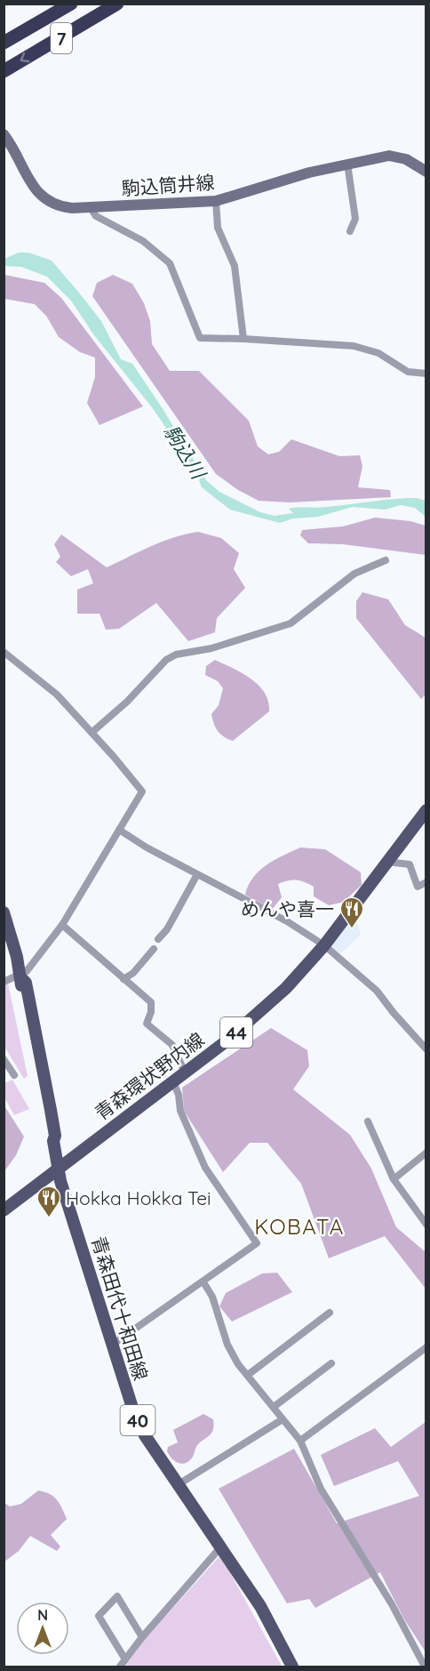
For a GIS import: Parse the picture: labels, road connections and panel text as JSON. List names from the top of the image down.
{
  "streets": {
    "highway": ["7"],
    "main road": [
      "駒込筒井線",
      "44",
      "青森環状野内線",
      "青森田代十和田線",
      "40"
    ]
  },
  "crossings": [
    ["青森環状野内線", "青森田代十和田線"]
  ],
  "districts": ["KOBATA"],
  "water": ["駒込川"],
  "places": {
    "restaurant": ["めんや喜一", "Hokka Hokka Tei"]
  },
  "north": "top"
}
